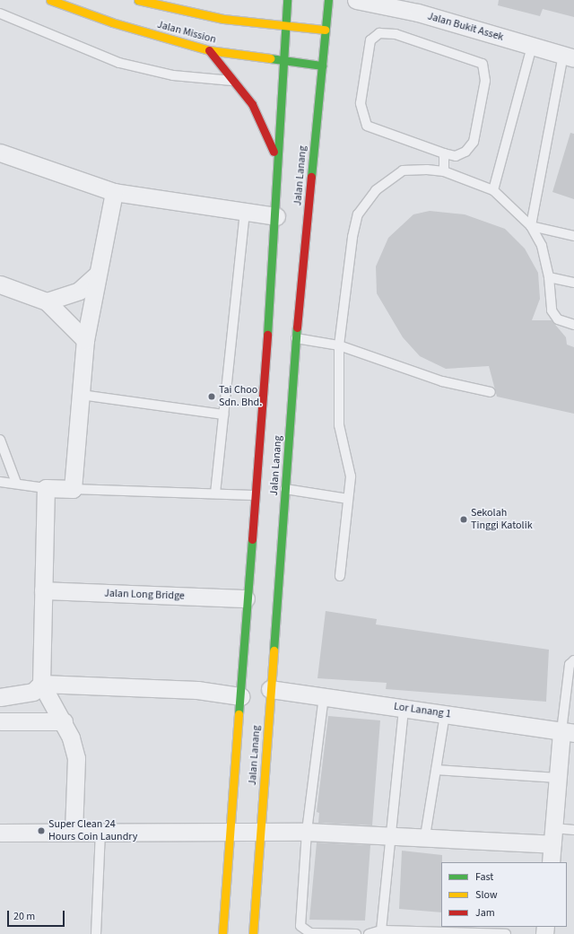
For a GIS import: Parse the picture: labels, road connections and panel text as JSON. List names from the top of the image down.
{
  "streets": {
    "main road": ["Jalan Mission", "Jalan Lanang"],
    "street": ["Jalan Bukit Assek", "Jalan Long Bridge", "Lor Lanang 1"]
  },
  "crossings": [
    ["Jalan Mission", "Jalan Lanang"],
    ["Jalan Lanang", "Jalan Long Bridge"],
    ["Jalan Lanang", "Lor Lanang 1"]
  ],
  "places": ["Tai Choo Sdn. Bhd.", "Sekolah Tinggi Katolik", "Super Clean 24 Hours Coin Laundry"],
  "legend": ["Fast", "Slow", "Jam"],
  "scale_bar": "20 m"
}
